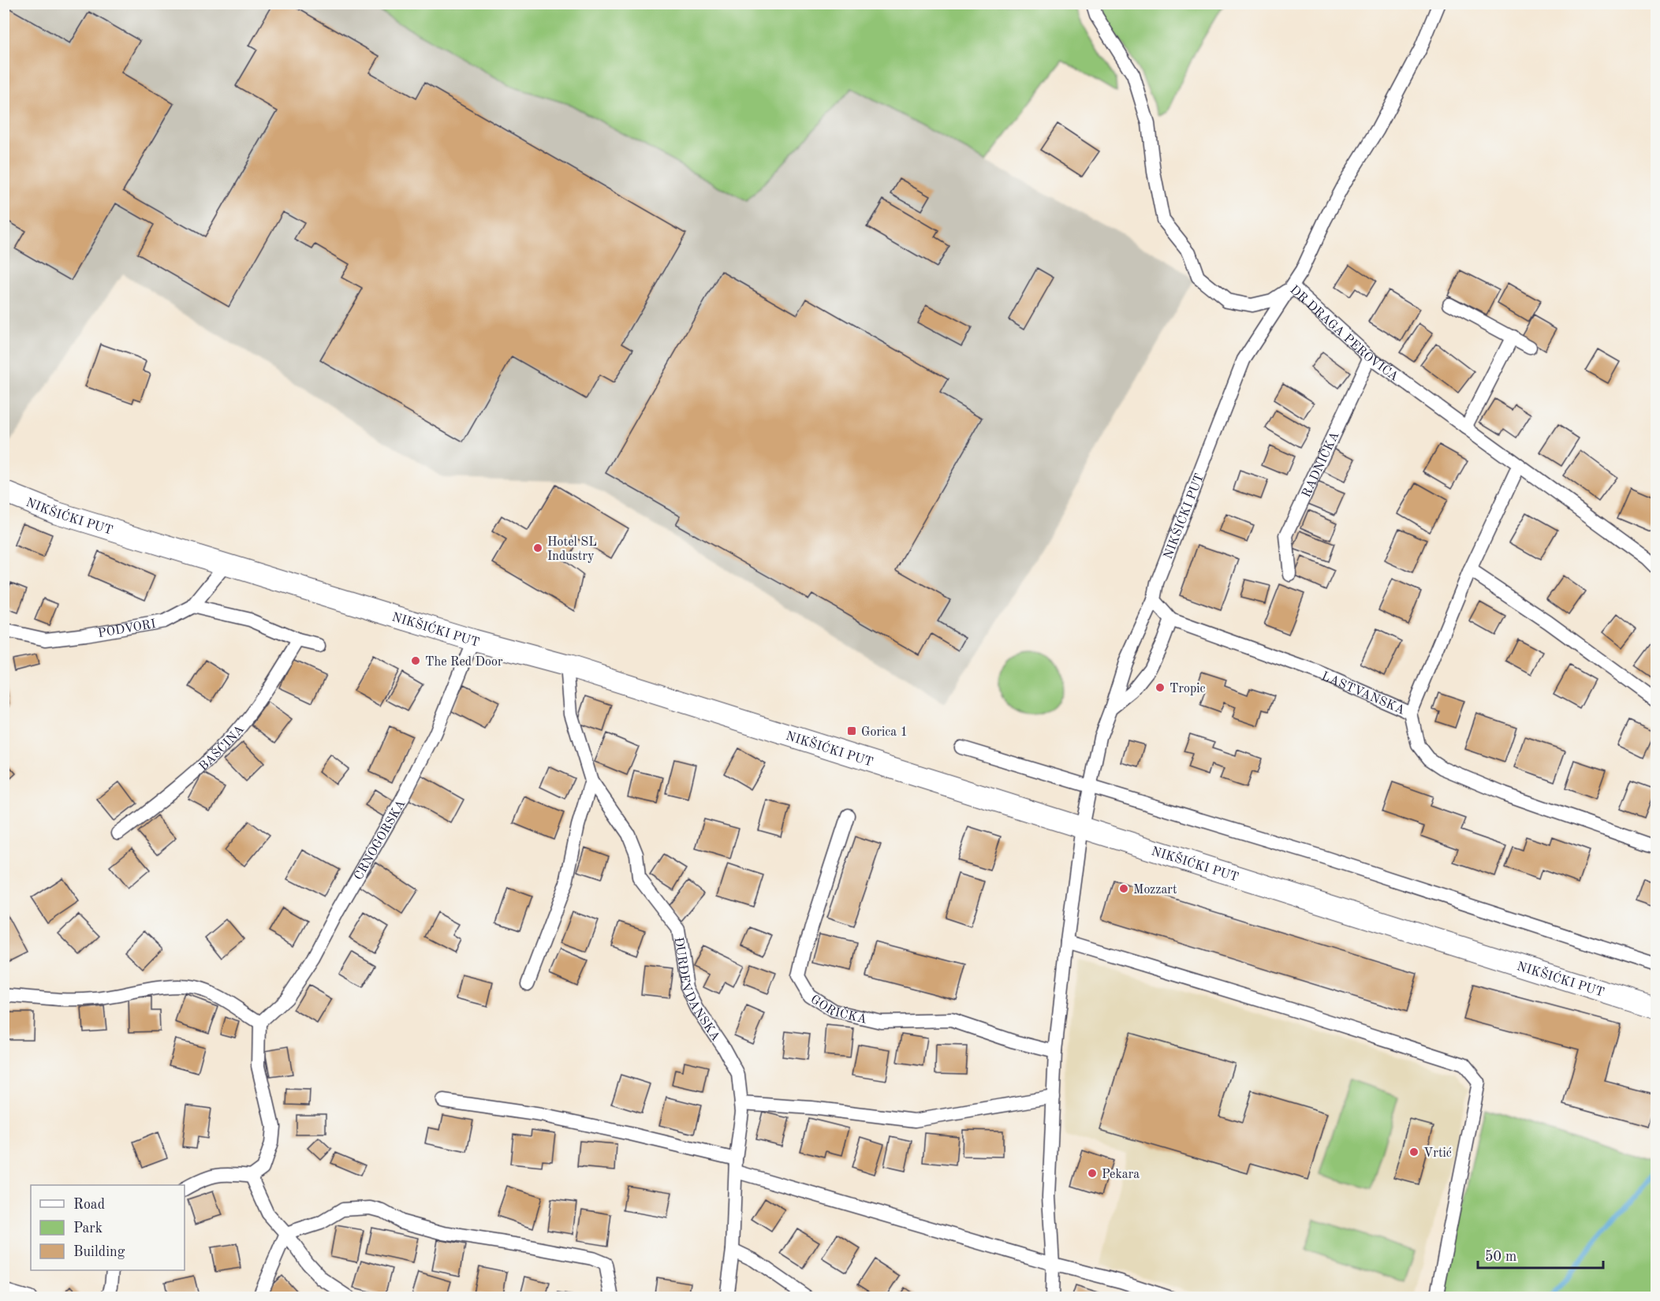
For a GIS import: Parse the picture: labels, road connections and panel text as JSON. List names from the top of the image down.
{
  "streets": {
    "main road": ["NIKŠIĆKI PUT"],
    "street": [
      "DR DRAGA PEROVIĆA",
      "RADNIČKA",
      "PODVORI",
      "LASTVANSKA",
      "BAŠČINA",
      "CRNOGORSKA",
      "ĐURĐEVDANSKA",
      "GORIČKA"
    ]
  },
  "crossings": [
    ["DR DRAGA PEROVIĆA", "RADNIČKA"],
    ["DR DRAGA PEROVIĆA", "NIKŠIĆKI PUT"],
    ["NIKŠIĆKI PUT", "PODVORI"],
    ["NIKŠIĆKI PUT", "CRNOGORSKA"],
    ["NIKŠIĆKI PUT", "ĐURĐEVDANSKA"]
  ],
  "places": {
    "other": [
      "Hotel SL Industry",
      "The Red Door",
      "Tropic",
      "Mozzart",
      "Vrtić",
      "Pekara"
    ],
    "transit": ["Gorica 1"]
  },
  "legend": ["Road", "Park", "Building"],
  "scale_bar": "50 m"
}
